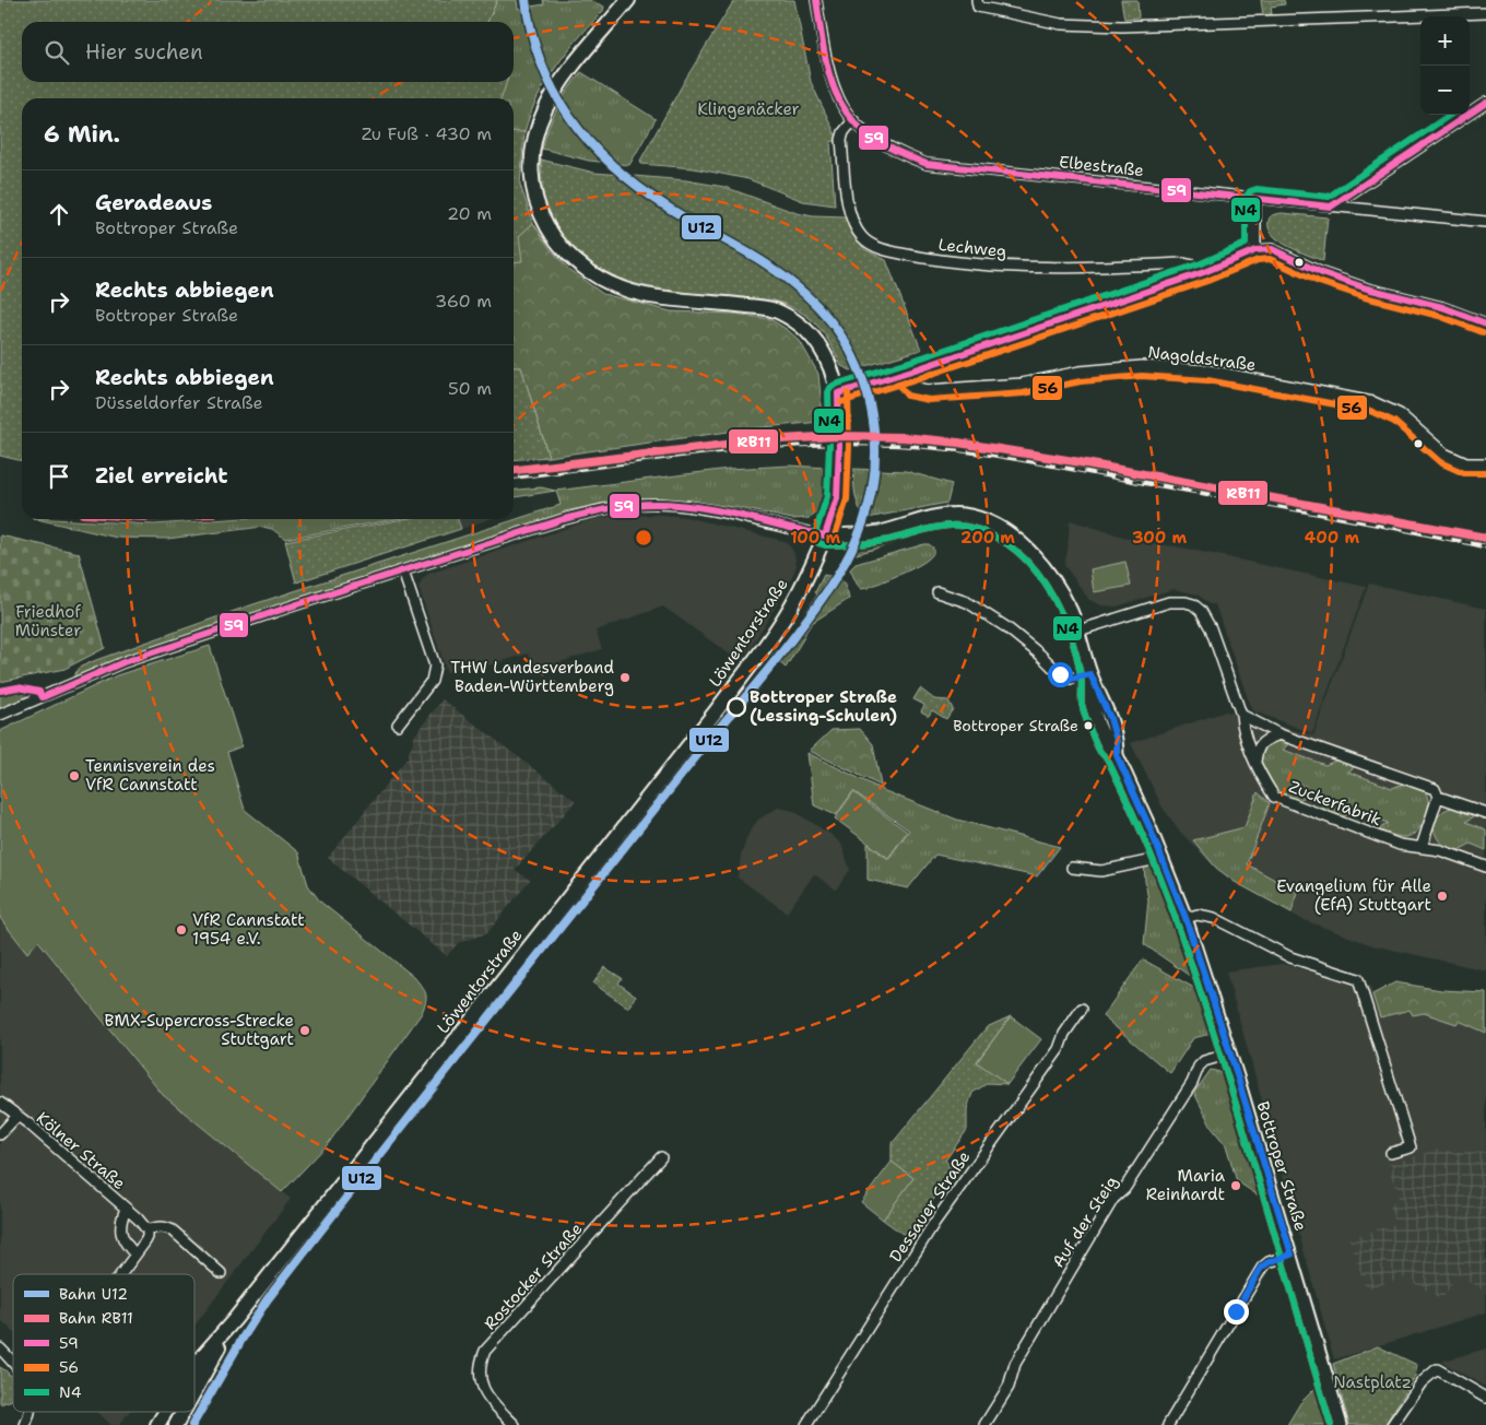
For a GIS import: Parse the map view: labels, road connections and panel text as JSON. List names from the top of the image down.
{
  "streets": {
    "main road": ["Löwentorstraße"],
    "street": [
      "Elbestraße",
      "Lechweg",
      "Nagoldstraße",
      "Zuckerfabrik",
      "Kölner Straße",
      "Bottroper Straße",
      "Dessauer Straße",
      "Auf der Steig",
      "Rostocker Straße"
    ]
  },
  "crossings": [
    ["Elbestraße", "Lechweg"],
    ["Löwentorstraße", "Bottroper Straße"],
    ["Zuckerfabrik", "Bottroper Straße"],
    ["Bottroper Straße", "Auf der Steig"]
  ],
  "parks": ["Klingenäcker", "Friedhof Münster", "Nastplatz"],
  "places": [
    "THW Landesverband Baden-Württemberg",
    "Bottroper Straße (Lessing-Schulen)",
    "Bottroper Straße",
    "Tennisverein des VfR Cannstatt",
    "Evangelium für Alle (EfA) Stuttgart",
    "VfR Cannstatt 1954 e.V.",
    "BMX-Supercross-Strecke Stuttgart",
    "Maria Reinhardt"
  ],
  "lines": [
    "rail line U12",
    "transit line 59",
    "transit line N4",
    "transit line 56",
    "rail line RB11"
  ],
  "legend": [
    "Bahn U12",
    "Bahn RB11",
    "59",
    "56",
    "N4"
  ],
  "page": {
    "map_buttons": ["+", "−"],
    "search": "Hier suchen",
    "heading": ["6 Min.", "Zu Fuß · 430 m"],
    "list": [
      ["Geradeaus", "Bottroper Straße", "20 m"],
      ["Rechts abbiegen", "Bottroper Straße", "360 m"],
      ["Rechts abbiegen", "Düsseldorfer Straße", "50 m"],
      "Ziel erreicht"
    ]
  },
  "rings": [
    "100 m",
    "200 m",
    "300 m",
    "400 m"
  ]
}
